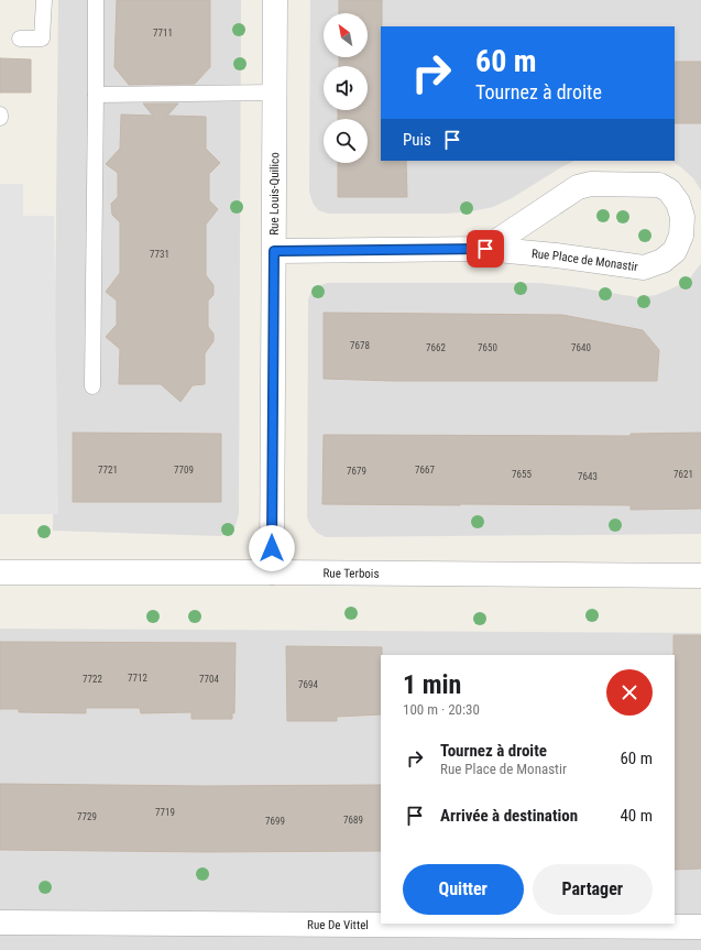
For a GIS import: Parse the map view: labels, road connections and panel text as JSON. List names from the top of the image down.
{
  "streets": {
    "street": [
      "Rue Louis-Quilico",
      "Rue Place de Monastir",
      "Rue Terbois",
      "Rue De Vittel"
    ]
  },
  "crossings": [
    ["Rue Louis-Quilico", "Rue Place de Monastir"],
    ["Rue Louis-Quilico", "Rue Terbois"]
  ],
  "house_numbers": [
    "7711",
    "7731",
    "7678",
    "7662",
    "7650",
    "7640",
    "7721",
    "7709",
    "7667",
    "7679",
    "7655",
    "7621",
    "7643",
    "7712",
    "7722",
    "7704",
    "7694",
    "7719",
    "7729",
    "7689",
    "7699"
  ],
  "north": "top left",
  "page": {
    "turn": ["60 m", "Tournez à droite"],
    "then": "Puis",
    "heading": ["1 min", "100 m · 20:30"],
    "list": [
      {
        "name": "Tournez à droite",
        "note": "Rue Place de Monastir",
        "value": "60 m"
      },
      {
        "name": "Arrivée à destination",
        "value": "40 m"
      }
    ],
    "buttons": ["Quitter", "Partager"]
  }
}
